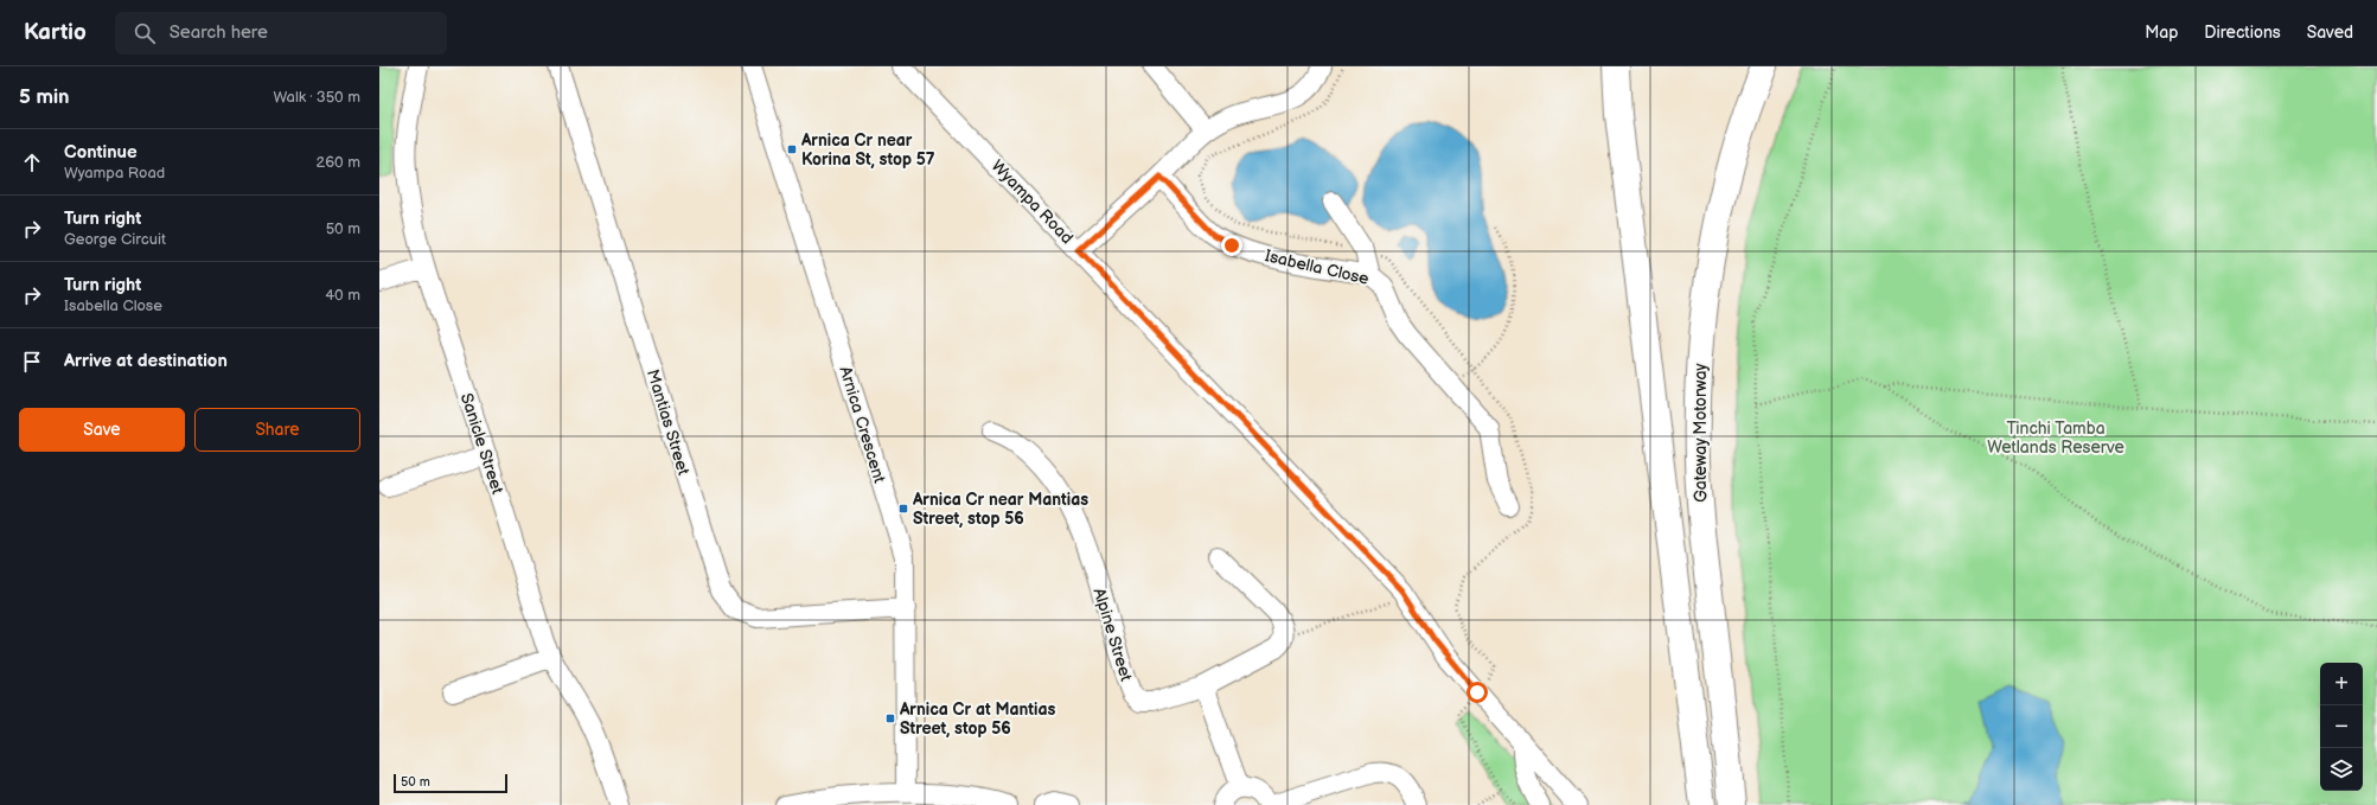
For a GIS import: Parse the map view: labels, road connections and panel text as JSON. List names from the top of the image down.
{
  "streets": {
    "highway": ["Gateway Motorway"],
    "street": [
      "Wyampa Road",
      "Isabella Close",
      "Mantias Street",
      "Arnica Crescent",
      "Sanicle Street",
      "Alpine Street"
    ]
  },
  "crossings": [
    ["Mantias Street", "Arnica Crescent"]
  ],
  "parks": ["Tinchi Tamba Wetlands Reserve"],
  "places": {
    "transit": ["Arnica Cr near Korina St, stop 57", "Arnica Cr near Mantias Street, stop 56", "Arnica Cr at Mantias Street, stop 56"]
  },
  "scale_bar": "50 m",
  "page": {
    "header": "Kartio",
    "search": "Search here",
    "nav": ["Map", "Directions", "Saved"],
    "heading": ["5 min", "Walk · 350 m"],
    "list": [
      ["Continue", "Wyampa Road", "260 m"],
      ["Turn right", "George Circuit", "50 m"],
      ["Turn right", "Isabella Close", "40 m"],
      "Arrive at destination"
    ],
    "buttons": ["Save", "Share"],
    "map_buttons": ["+", "−"],
    "scale": "50 m"
  }
}
